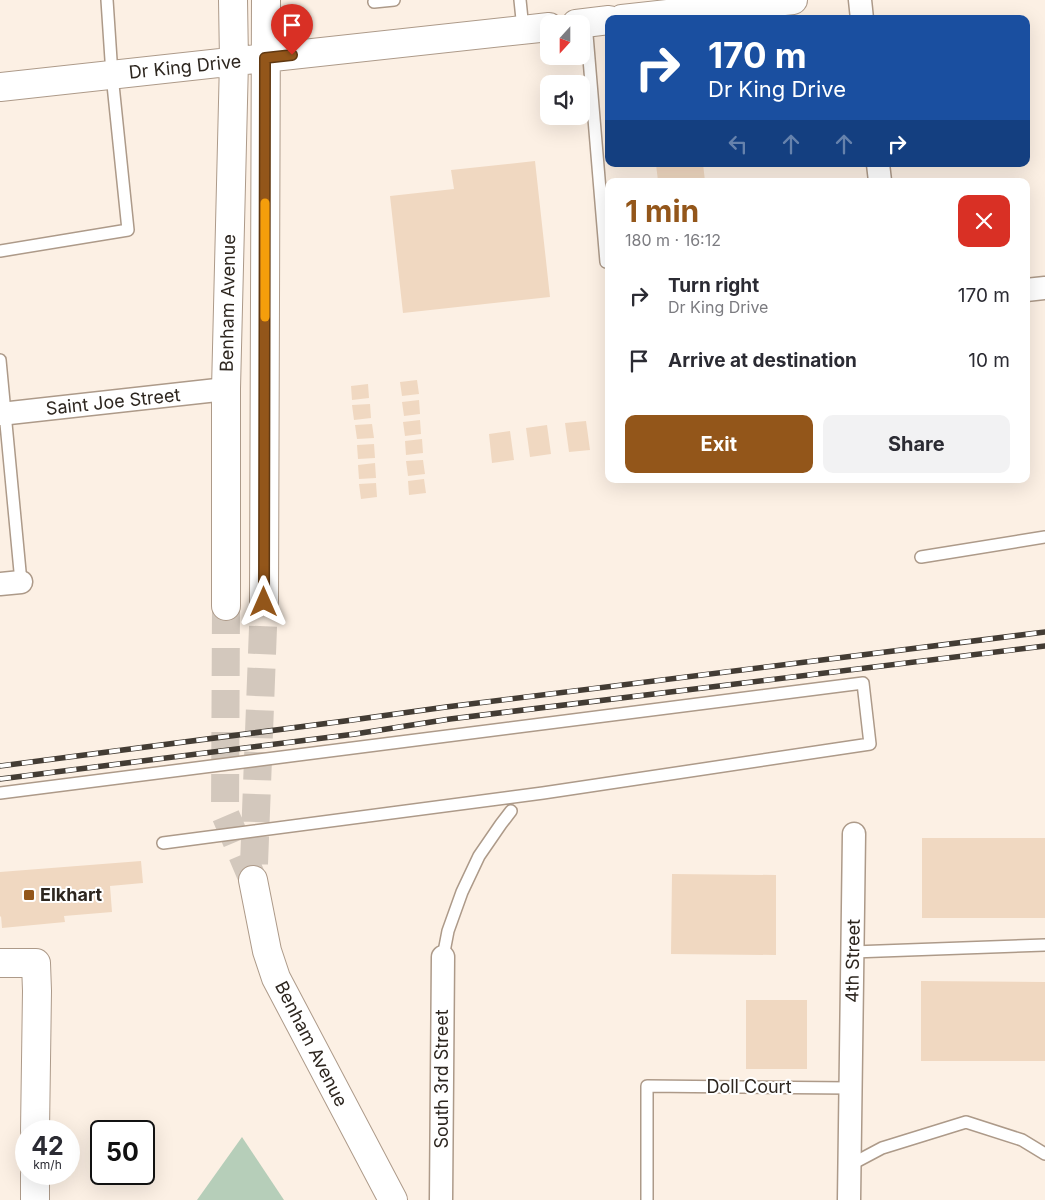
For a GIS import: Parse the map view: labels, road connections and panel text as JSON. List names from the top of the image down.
{
  "streets": {
    "main road": ["Dr King Drive", "Benham Avenue"],
    "street": ["Saint Joe Street", "4th Street", "South 3rd Street"],
    "lane": ["Doll Court"]
  },
  "crossings": [
    ["Dr King Drive", "Benham Avenue"],
    ["Benham Avenue", "Saint Joe Street"],
    ["4th Street", "Doll Court"]
  ],
  "places": {
    "transit": ["Elkhart"]
  },
  "north": "bottom",
  "page": {
    "turn": ["170 m", "Dr King Drive"],
    "heading": ["1 min", "180 m · 16:12"],
    "list": [
      {
        "name": "Turn right",
        "note": "Dr King Drive",
        "value": "170 m"
      },
      {
        "name": "Arrive at destination",
        "value": "10 m"
      }
    ],
    "buttons": ["Exit", "Share"],
    "speed": "42 km/h",
    "limit": "50"
  }
}
